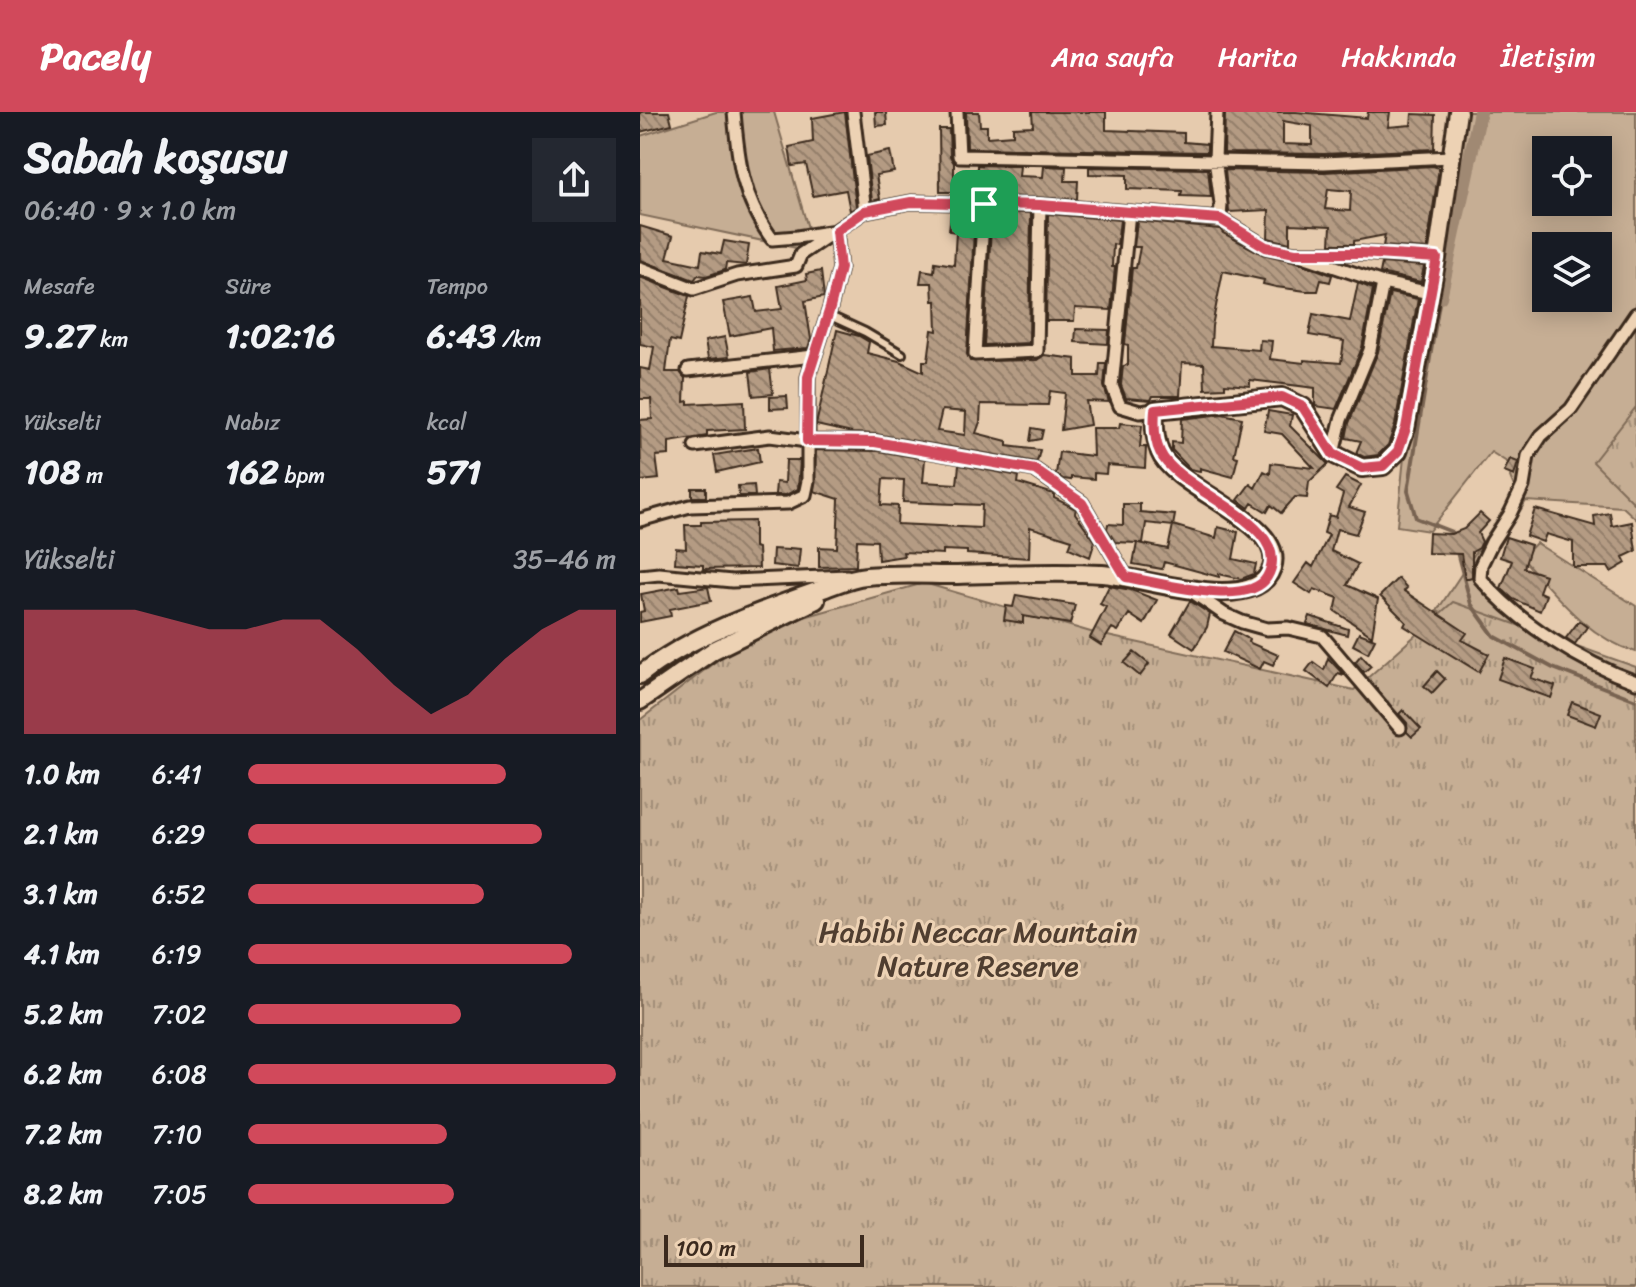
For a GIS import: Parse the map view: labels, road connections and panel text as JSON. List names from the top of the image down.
{
  "parks": ["Habibi Neccar Mountain Nature Reserve"],
  "scale_bar": "100 m",
  "page": {
    "header": "Pacely",
    "nav": [
      "Ana sayfa",
      "Harita",
      "Hakkında",
      "İletişim"
    ],
    "heading": ["Sabah koşusu", "06:40 · 9 × 1.0 km"],
    "stats": [
      ["Mesafe", "9.27 km"],
      ["Süre", "1:02:16"],
      ["Tempo", "6:43 /km"],
      ["Yükselti", "108 m"],
      ["Nabız", "162 bpm"],
      ["kcal", "571"]
    ],
    "chart": ["Yükselti", "35–46 m"],
    "list": [
      {
        "name": "1.0 km",
        "note": "6:41"
      },
      {
        "name": "2.1 km",
        "note": "6:29"
      },
      {
        "name": "3.1 km",
        "note": "6:52"
      },
      {
        "name": "4.1 km",
        "note": "6:19"
      },
      {
        "name": "5.2 km",
        "note": "7:02"
      },
      {
        "name": "6.2 km",
        "note": "6:08"
      },
      {
        "name": "7.2 km",
        "note": "7:10"
      },
      {
        "name": "8.2 km",
        "note": "7:05"
      }
    ],
    "scale": "100 m"
  }
}
